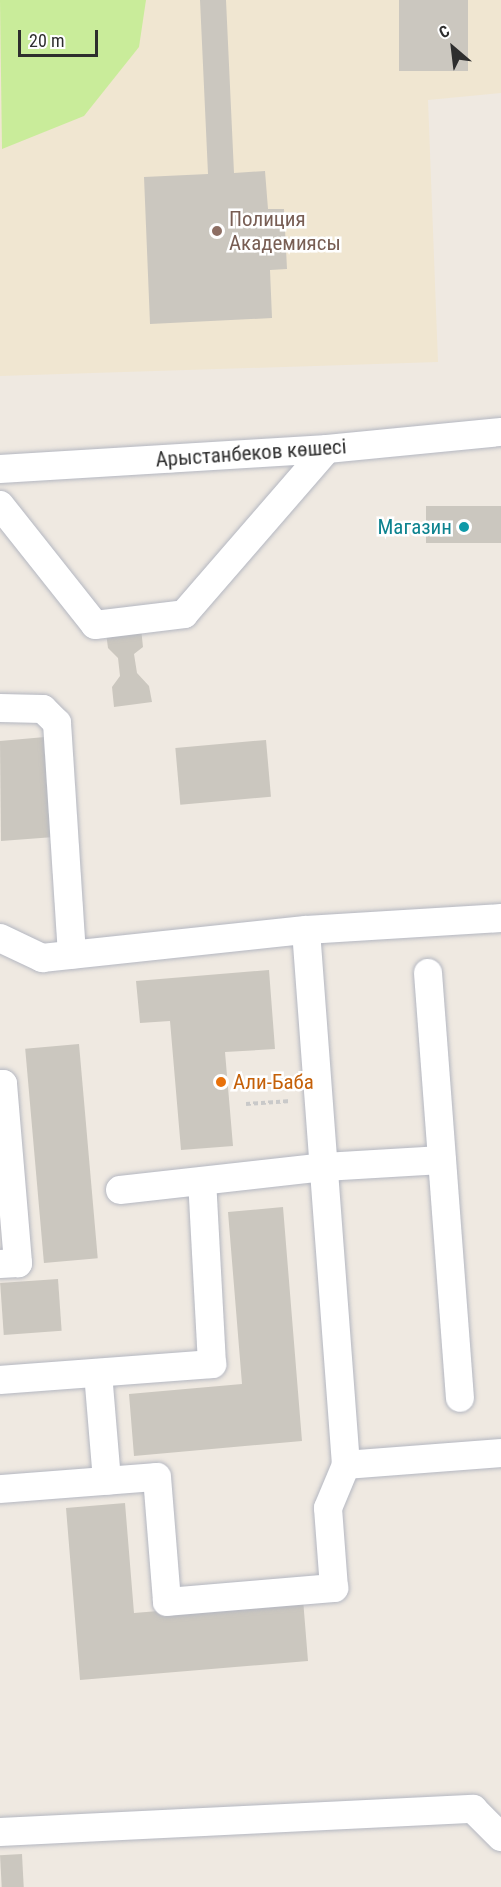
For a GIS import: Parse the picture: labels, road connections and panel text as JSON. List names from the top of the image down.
{
  "streets": {
    "street": ["Арыстанбеков көшесі"]
  },
  "places": ["Полиция Академиясы", "Магазин", "Али-Баба"],
  "scale_bar": "20 m",
  "north": "top left"
}
